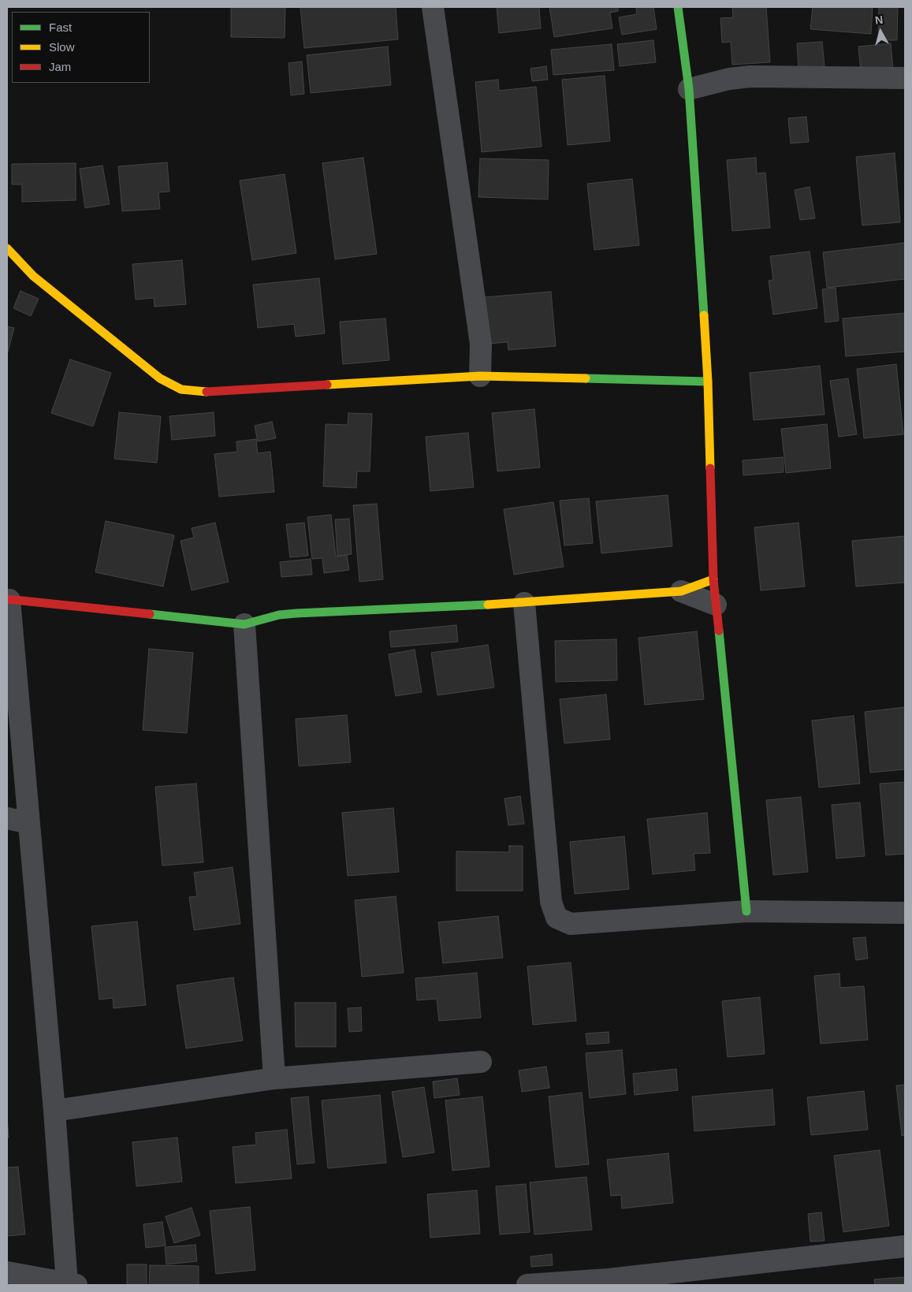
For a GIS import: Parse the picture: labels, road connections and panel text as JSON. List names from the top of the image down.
{
  "legend": ["Fast", "Slow", "Jam"],
  "north": "top"
}
